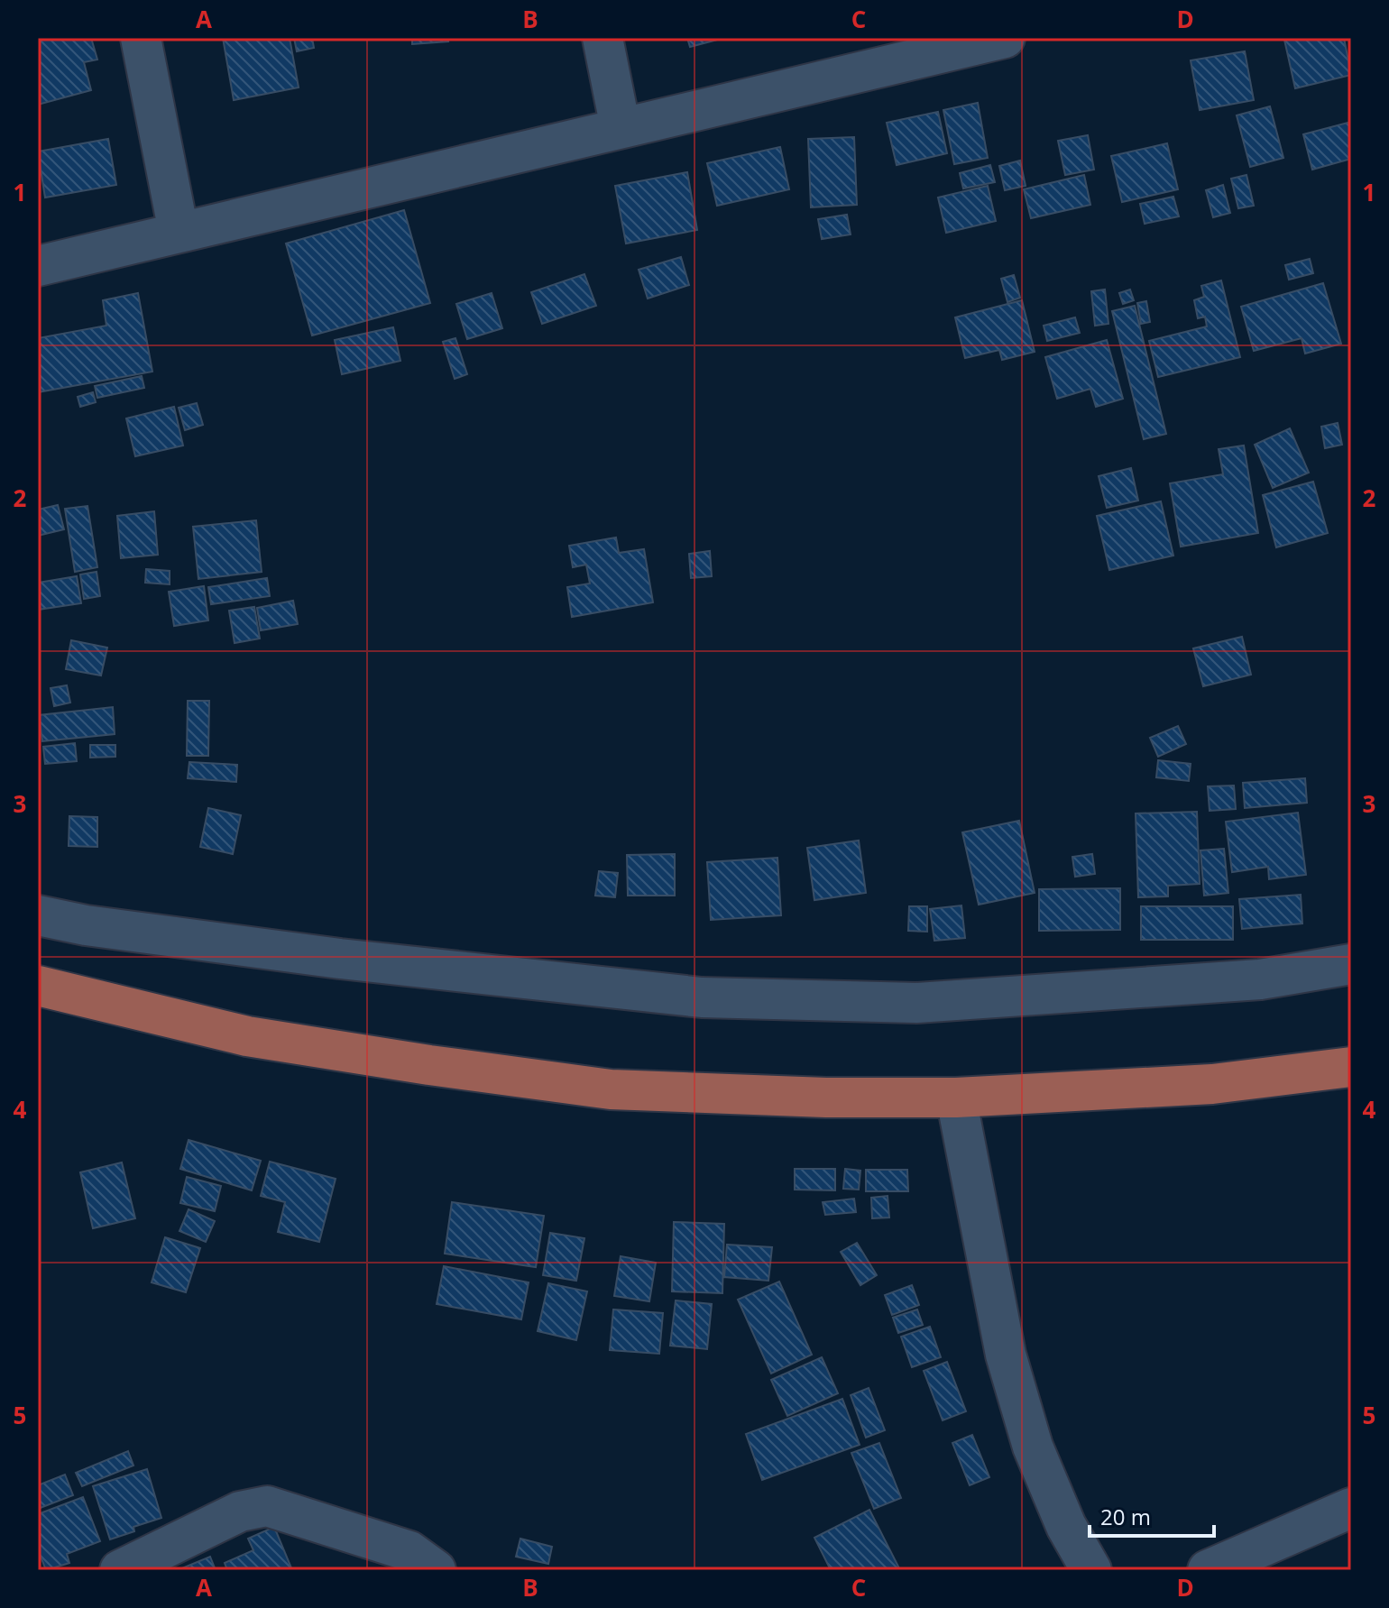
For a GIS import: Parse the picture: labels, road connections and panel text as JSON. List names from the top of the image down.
{
  "scale_bar": "20 m",
  "grid": {
    "columns": [
      "A",
      "B",
      "C",
      "D"
    ],
    "rows": [
      "1",
      "2",
      "3",
      "4",
      "5"
    ]
  }
}
